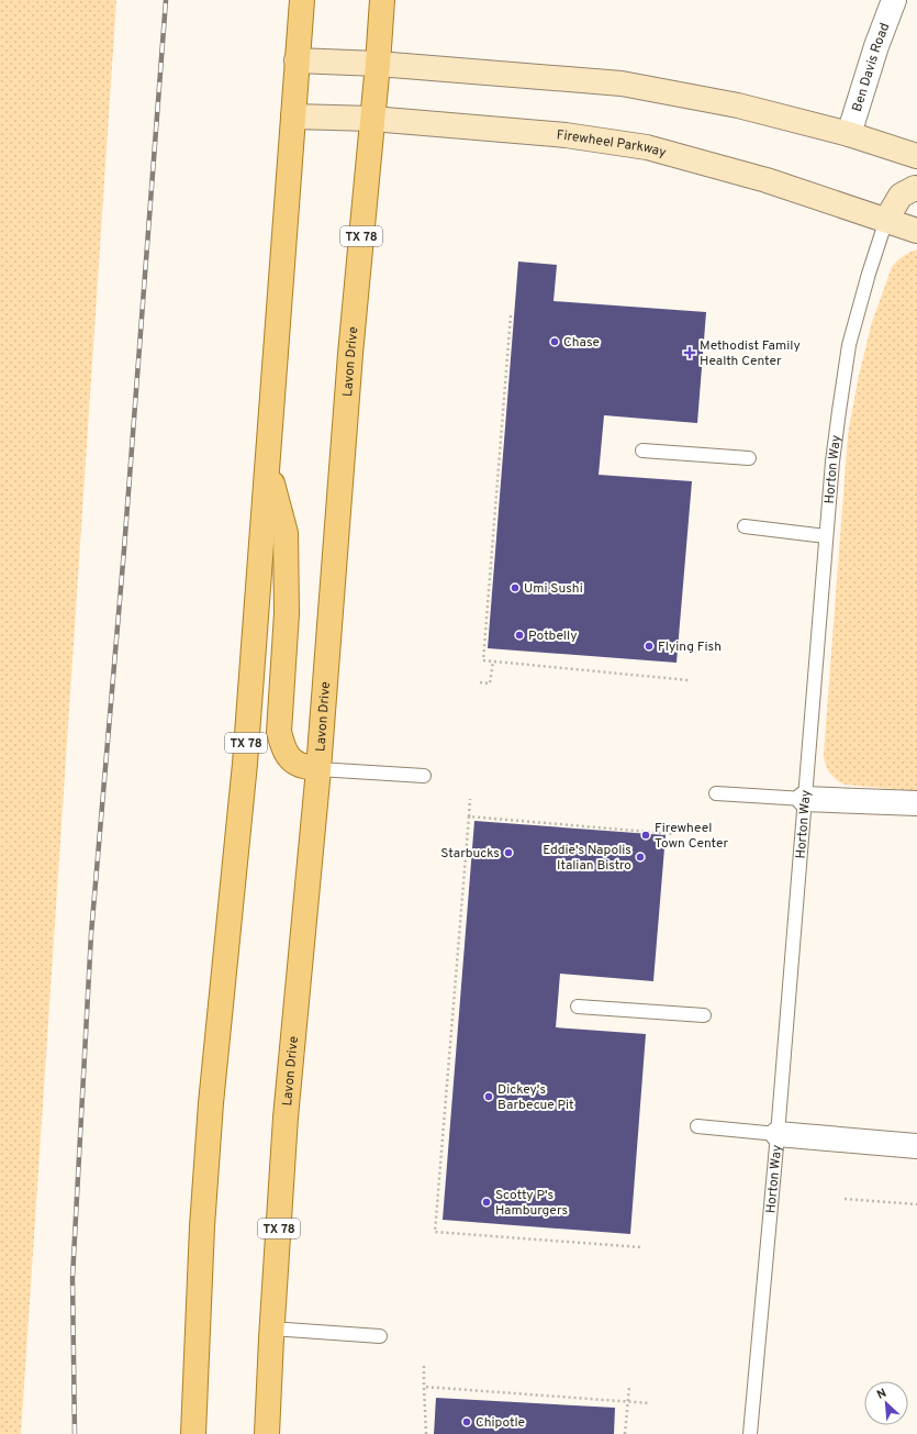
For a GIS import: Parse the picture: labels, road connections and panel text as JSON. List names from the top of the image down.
{
  "streets": {
    "main road": ["Firewheel Parkway", "TX 78", "Lavon Drive"],
    "street": ["Ben Davis Road"],
    "lane": ["Horton Way"]
  },
  "crossings": [
    ["Firewheel Parkway", "TX 78"],
    ["Firewheel Parkway", "Lavon Drive"],
    ["Firewheel Parkway", "Horton Way"]
  ],
  "places": {
    "other": [
      "Chase",
      "Umi Sushi",
      "Potbelly",
      "Flying Fish",
      "Firewheel Town Center",
      "Starbucks",
      "Eddie's Napolis Italian Bistro",
      "Dickey's Barbecue Pit",
      "Scotty P's Hamburgers",
      "Chipotle"
    ],
    "health": ["Methodist Family Health Center"]
  },
  "north": "top left"
}
